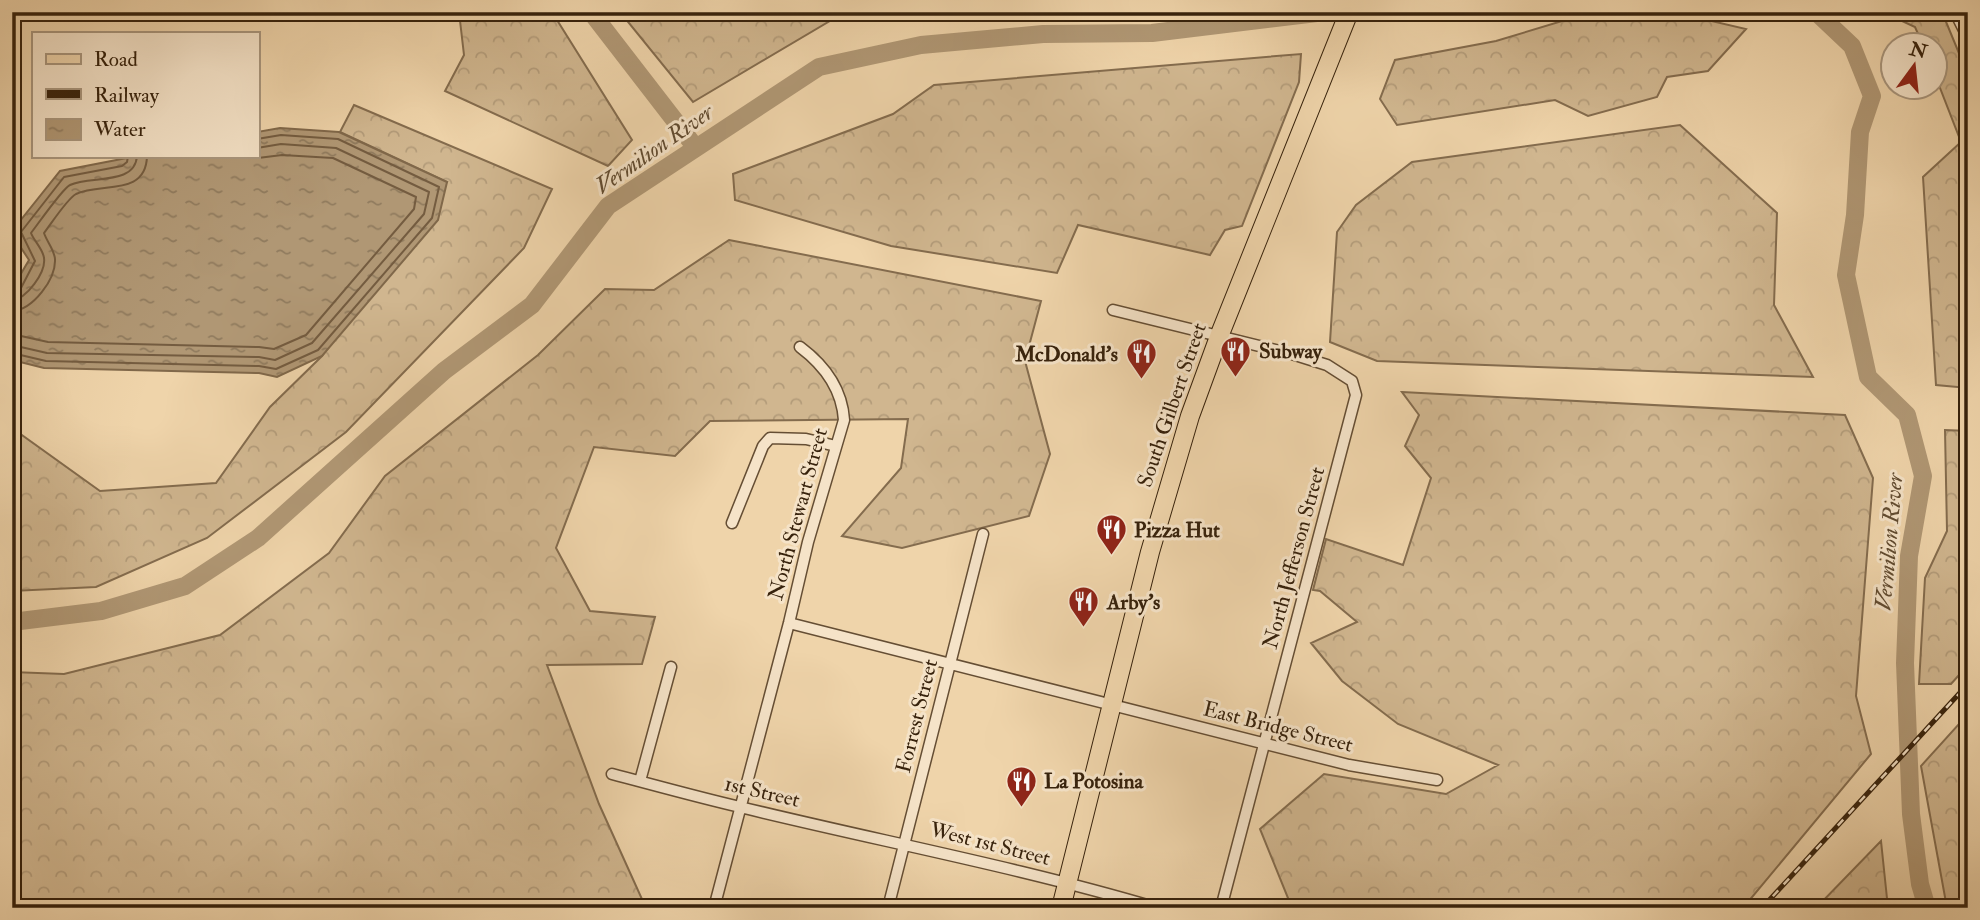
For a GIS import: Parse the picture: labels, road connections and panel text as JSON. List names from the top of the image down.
{
  "streets": {
    "main road": ["South Gilbert Street"],
    "street": [
      "North Stewart Street",
      "North Jefferson Street",
      "Forrest Street",
      "East Bridge Street",
      "1st Street",
      "West 1st Street"
    ]
  },
  "crossings": [
    ["South Gilbert Street", "North Jefferson Street"],
    ["South Gilbert Street", "East Bridge Street"],
    ["South Gilbert Street", "West 1st Street"],
    ["North Stewart Street", "East Bridge Street"],
    ["North Stewart Street", "1st Street"],
    ["North Jefferson Street", "East Bridge Street"],
    ["Forrest Street", "East Bridge Street"],
    ["Forrest Street", "1st Street"],
    ["Forrest Street", "West 1st Street"],
    ["1st Street", "West 1st Street"]
  ],
  "water": ["Vermilion River"],
  "places": {
    "restaurant": [
      "Subway",
      "McDonald's",
      "Pizza Hut",
      "Arby's",
      "La Potosina"
    ]
  },
  "legend": ["Road", "Railway", "Water"],
  "north": "top"
}
